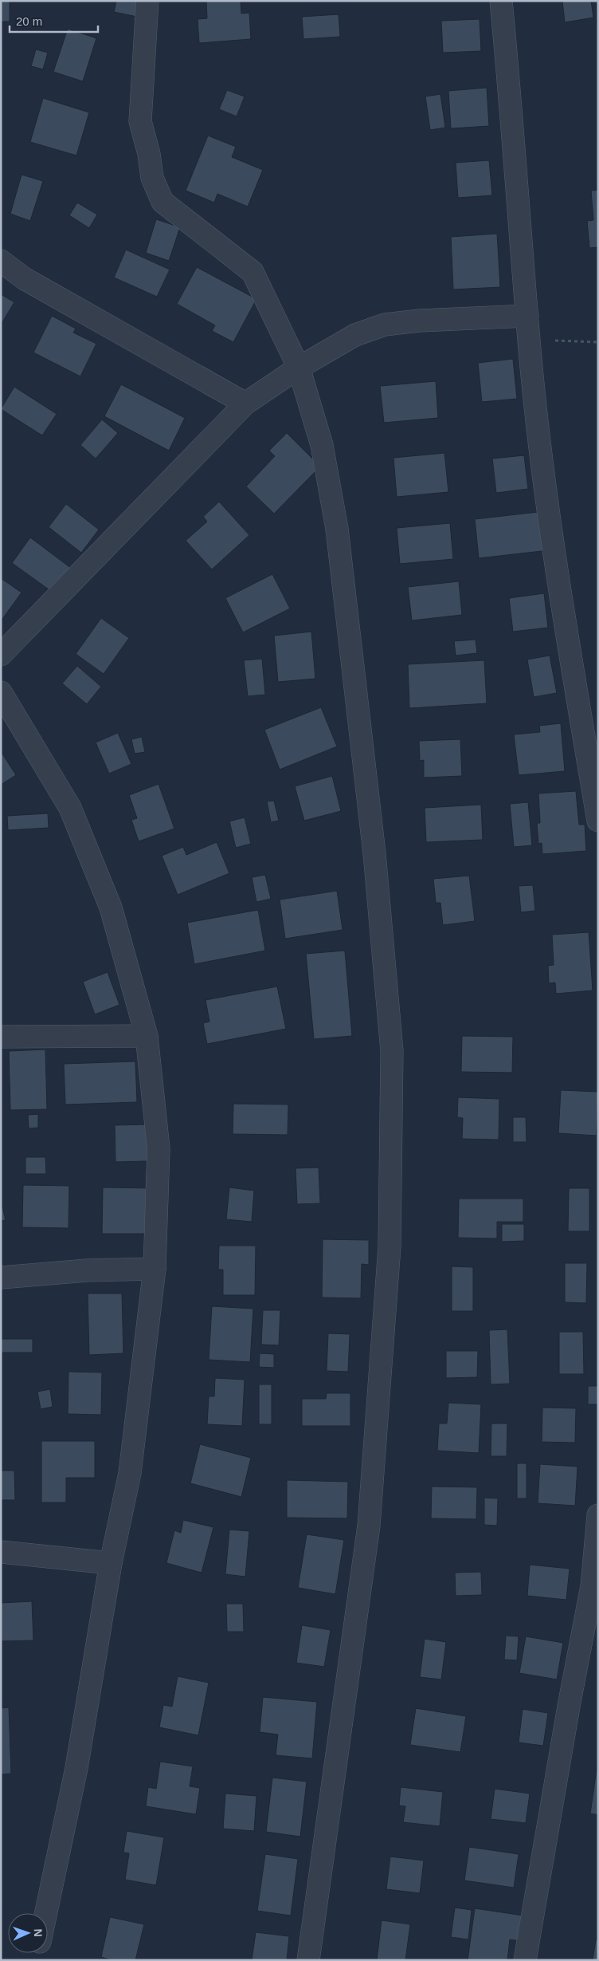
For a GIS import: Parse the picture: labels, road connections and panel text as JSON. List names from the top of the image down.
{
  "scale_bar": "20 m",
  "north": "right"
}
